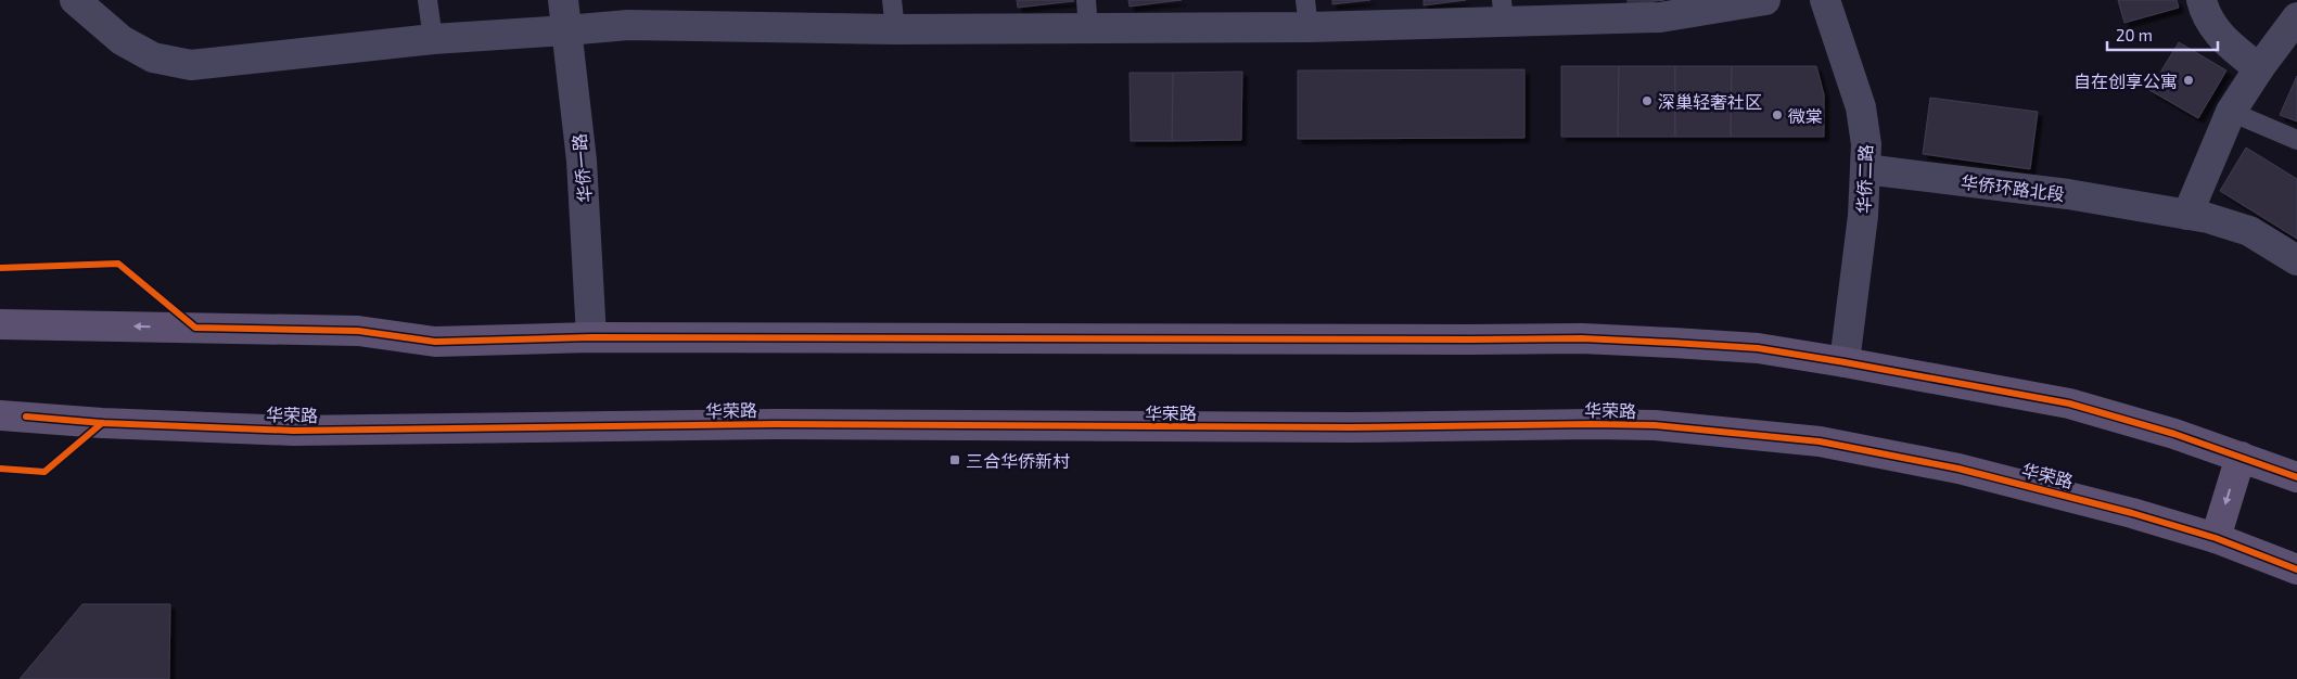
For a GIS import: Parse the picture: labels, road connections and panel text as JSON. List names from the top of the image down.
{
  "streets": {
    "main road": ["华荣路"],
    "street": ["华侨一路", "华侨二路", "华侨环路北段"]
  },
  "crossings": [
    ["华侨二路", "华侨环路北段"]
  ],
  "places": {
    "other": ["自在创享公寓", "深巢轻奢社区", "微棠"],
    "transit": ["三合华侨新村"]
  },
  "scale_bar": "20 m"
}
